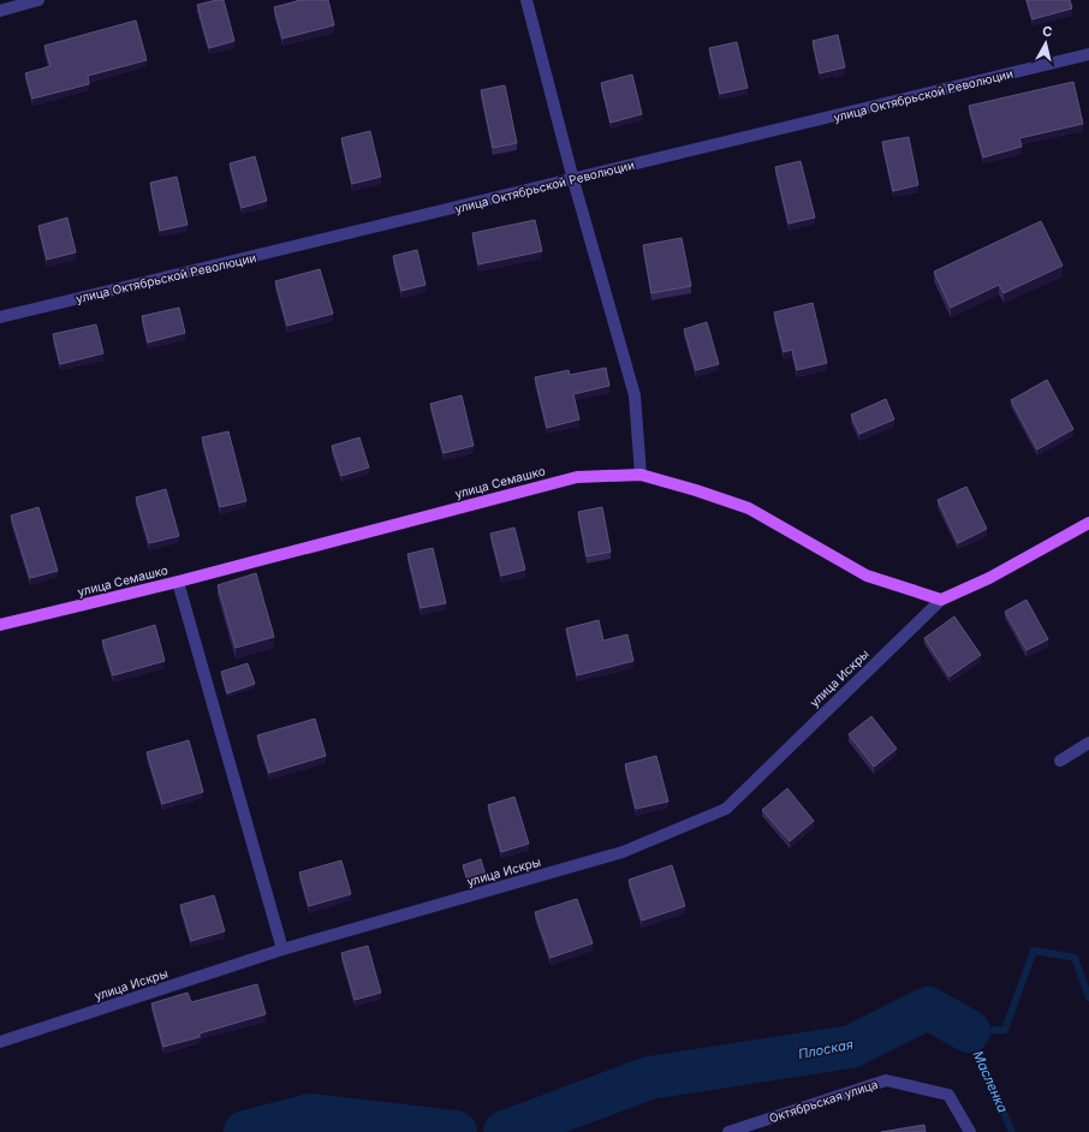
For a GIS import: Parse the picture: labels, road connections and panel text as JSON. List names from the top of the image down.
{
  "streets": {
    "main road": ["улица Семашко"],
    "street": ["улица Октябрьской Революции", "улица Искры", "Октябрьская улица"]
  },
  "crossings": [
    ["улица Семашко", "улица Искры"]
  ],
  "water": ["Плоская", "Масленка"],
  "north": "top"
}
